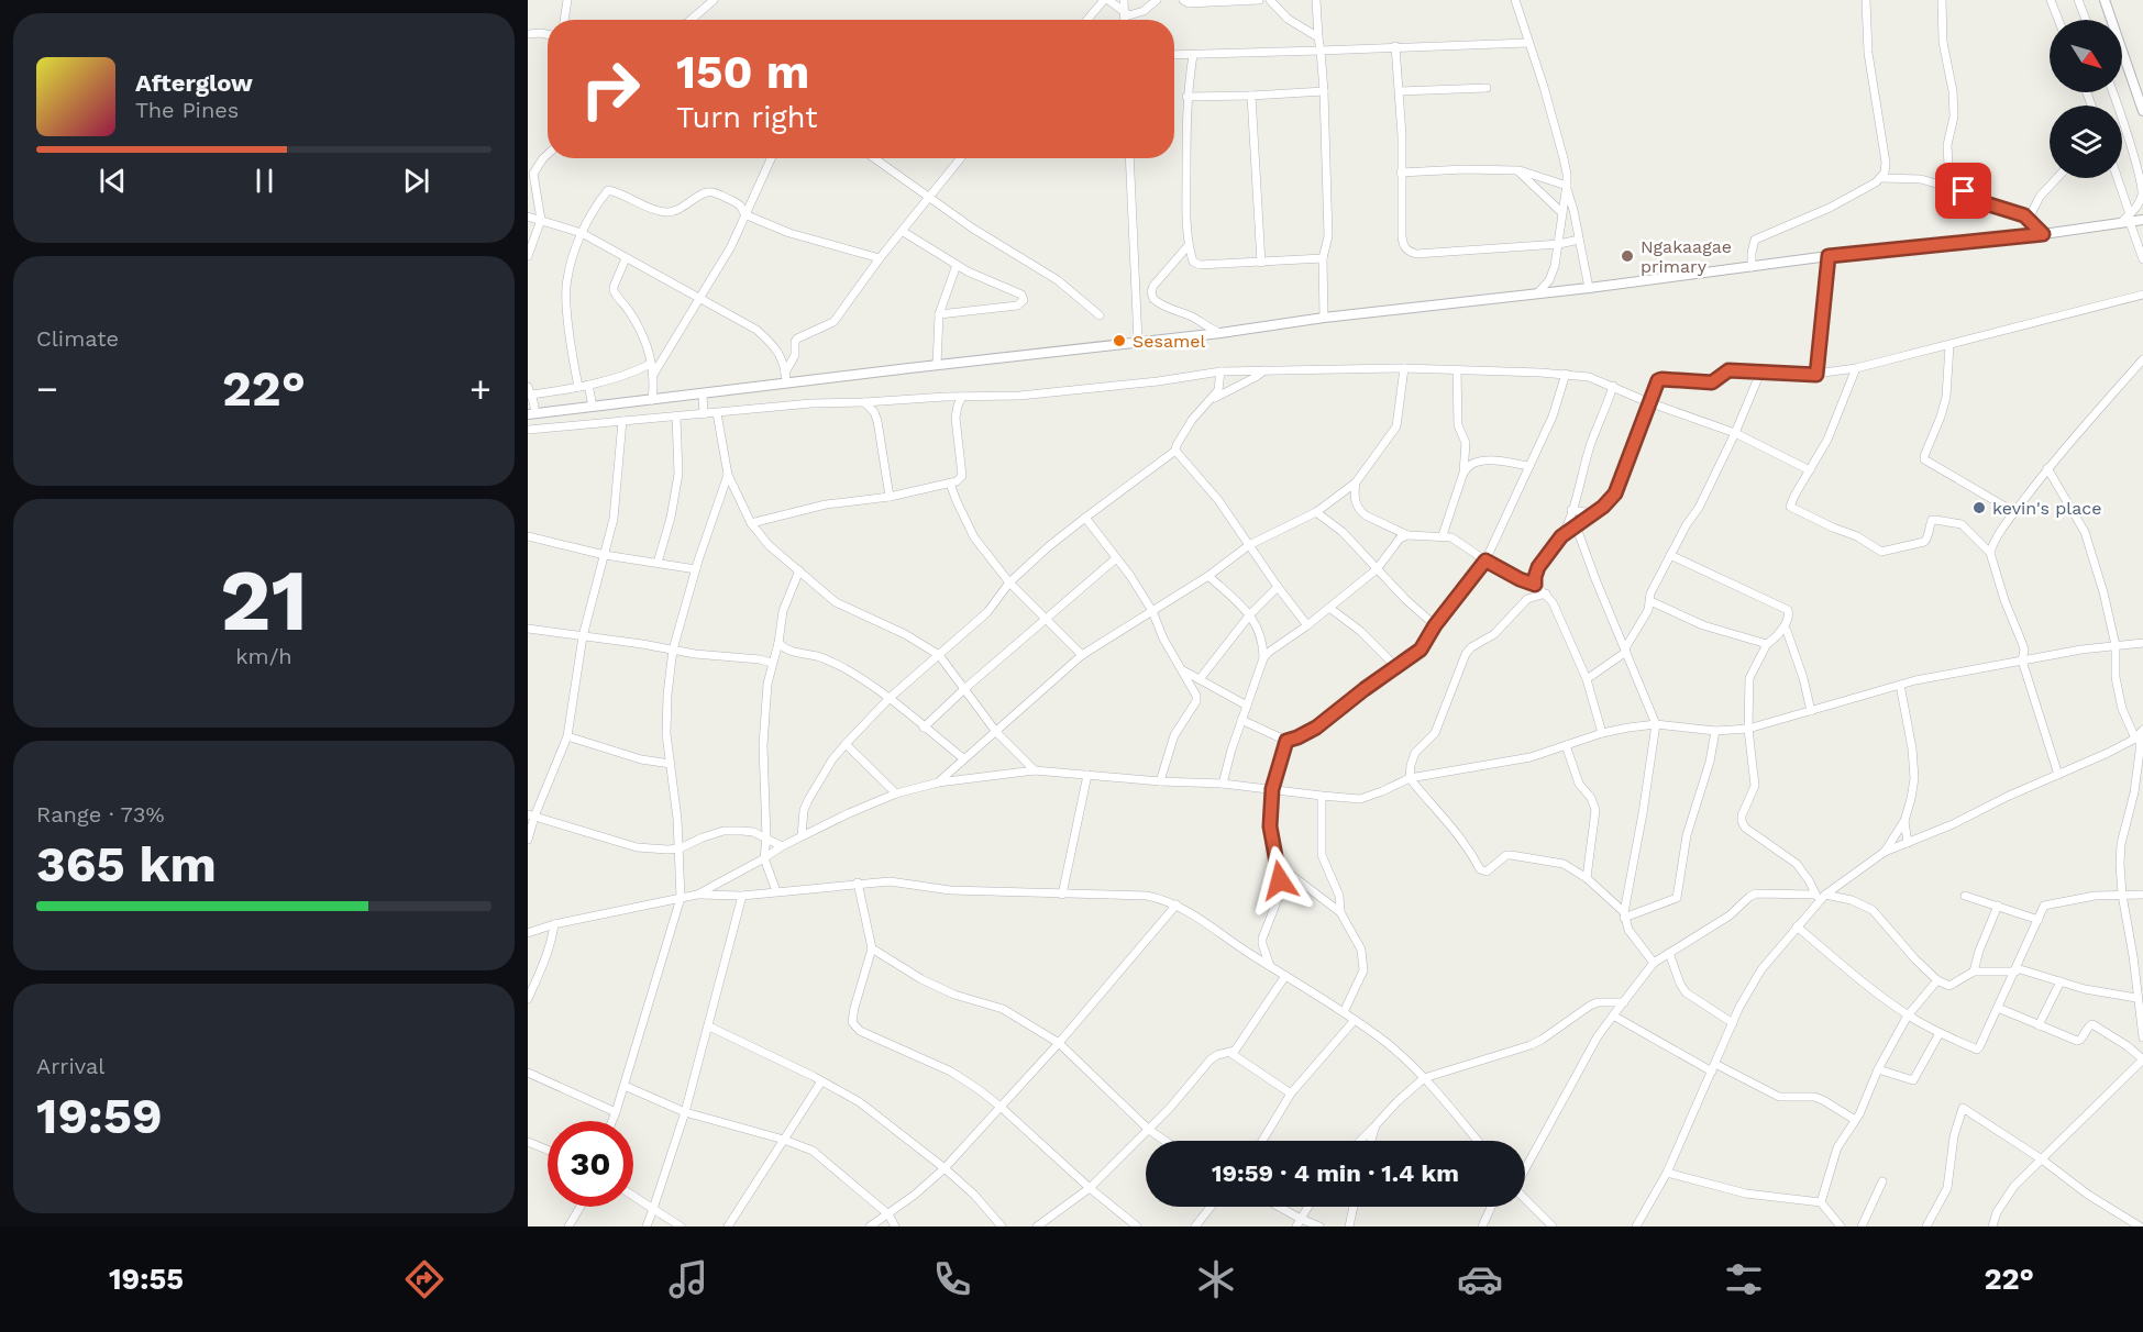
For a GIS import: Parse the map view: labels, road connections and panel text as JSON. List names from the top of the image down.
{
  "places": ["Ngakaagae primary", "Sesamel", "kevin's place"],
  "north": "bottom right",
  "page": {
    "turn": ["150 m", "Turn right"],
    "song": ["Afterglow", "The Pines"],
    "tile": [
      "Climate",
      ["21", "km/h"],
      ["Range · 73%", "365 km"],
      ["Arrival", "19:59"]
    ],
    "heat": ["−", "22°", "+"],
    "limit": "30",
    "trip": "19:59 · 4 min · 1.4 km",
    "tabs": ["19:55", "22°"]
  }
}
